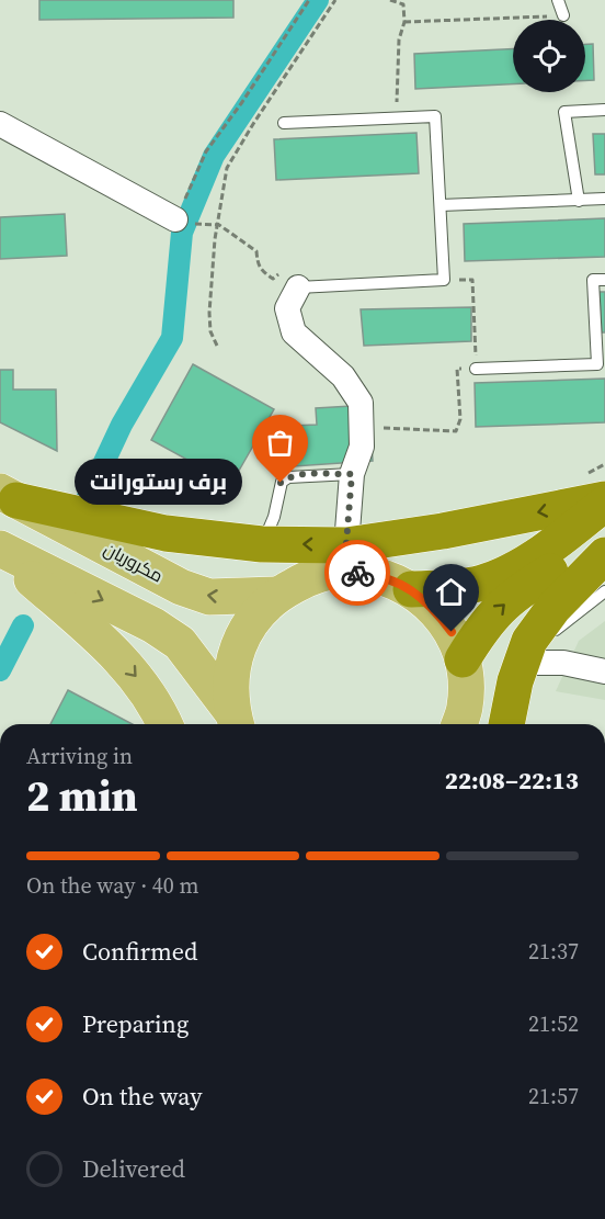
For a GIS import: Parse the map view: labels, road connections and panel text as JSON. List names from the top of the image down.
{
  "streets": {
    "main road": ["مکروریان"]
  },
  "places": ["برف رستورانت"],
  "page": {
    "bubble": "برف رستورانت",
    "heading": ["2 min", "Arriving in", "22:08–22:13"],
    "bar": "On the way · 40 m",
    "list": [
      ["Confirmed", "21:37"],
      ["Preparing", "21:52"],
      ["On the way", "21:57"],
      "Delivered"
    ]
  }
}
